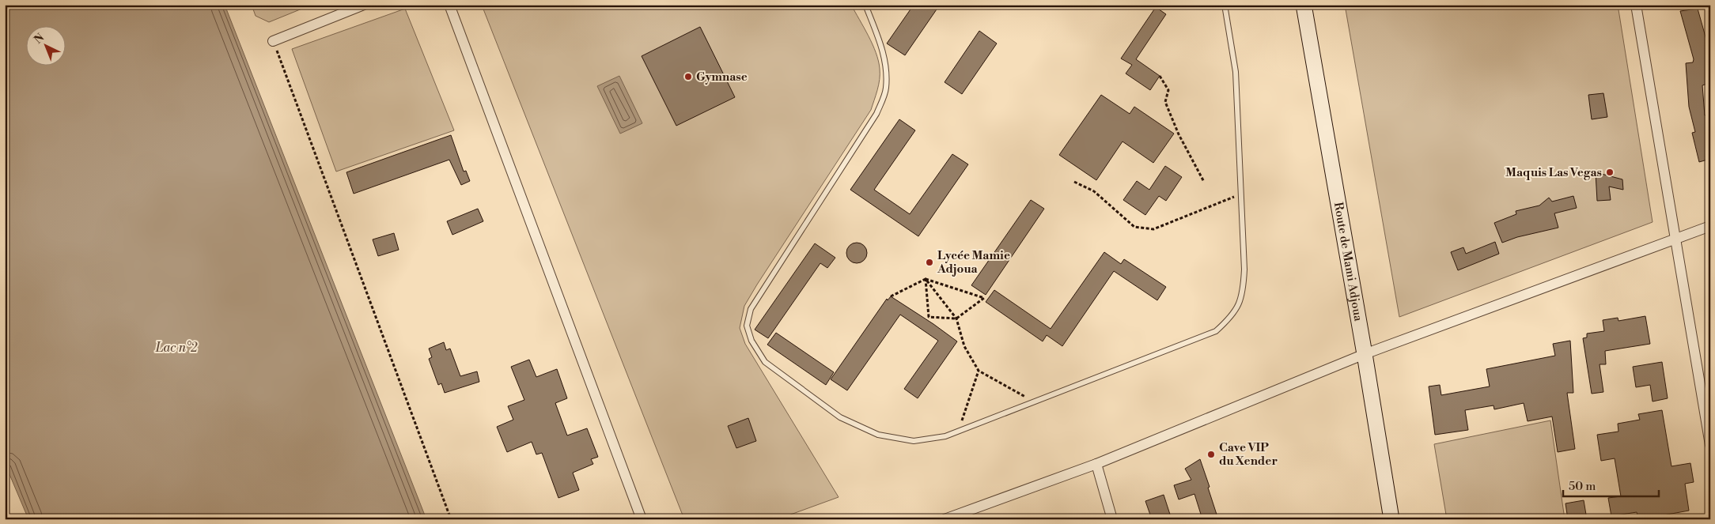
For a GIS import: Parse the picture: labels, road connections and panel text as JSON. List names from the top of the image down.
{
  "streets": {
    "street": ["Route de Mami Adjoua"]
  },
  "water": ["Lac n°2"],
  "places": [
    "Gymnase",
    "Maquis Las Vegas",
    "Lycée Mamie Adjoua",
    "Cave VIP du Xender"
  ],
  "scale_bar": "50 m",
  "north": "top left"
}
